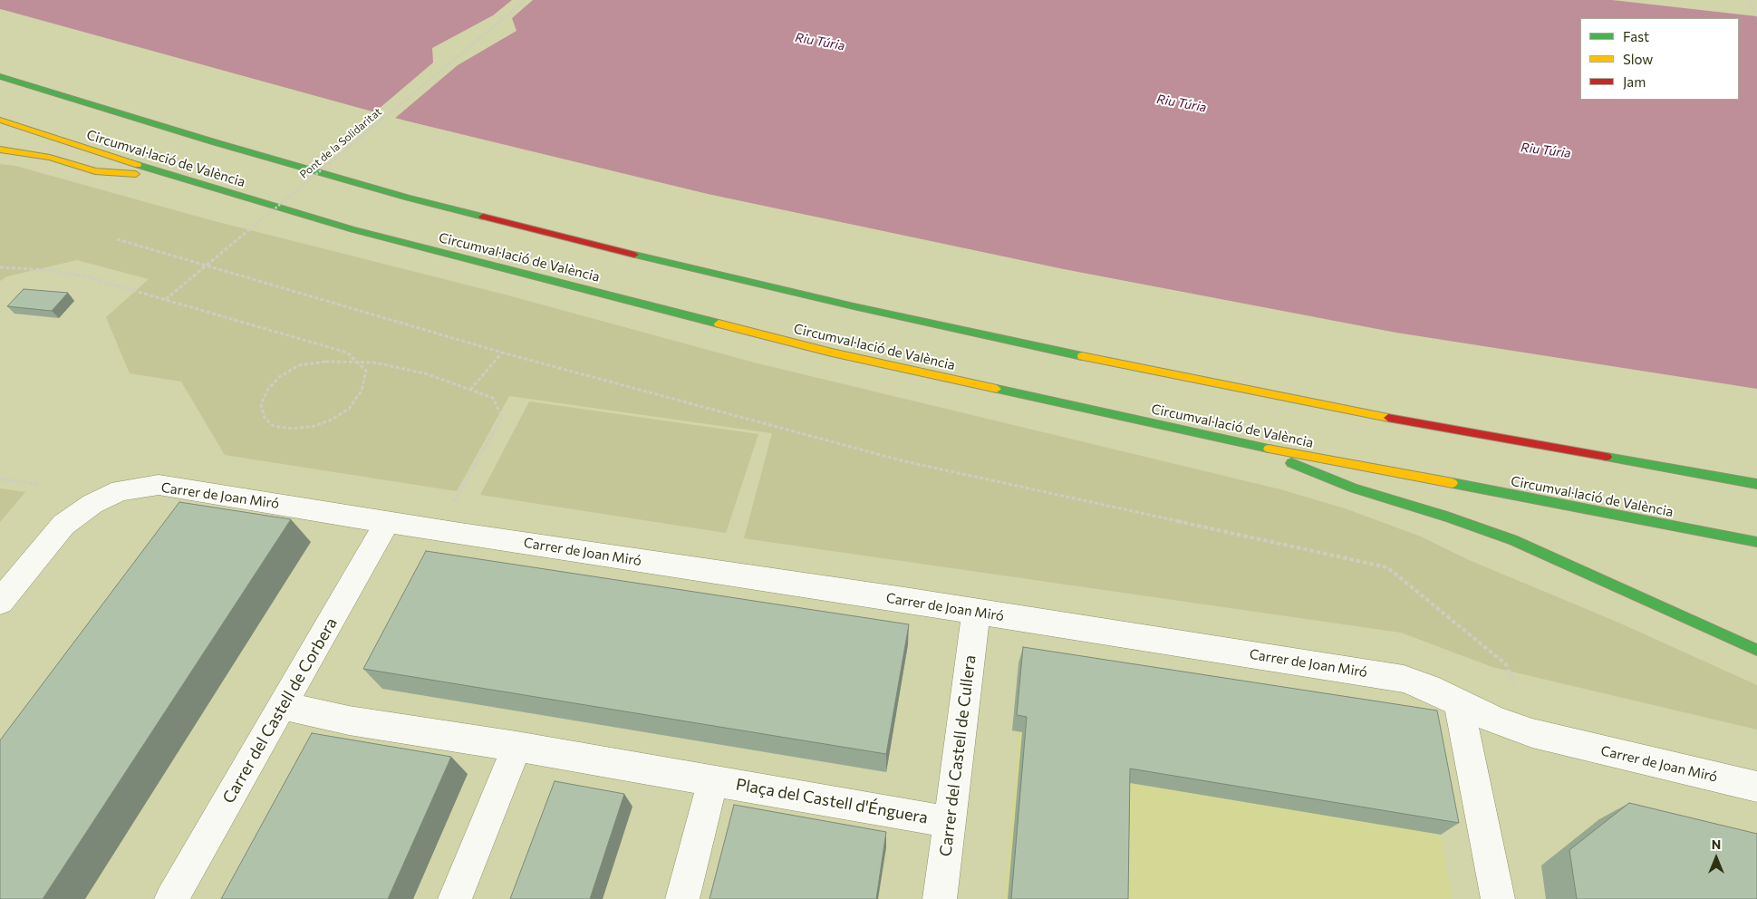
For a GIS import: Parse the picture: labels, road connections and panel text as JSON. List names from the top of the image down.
{
  "streets": {
    "highway": ["Circumval·lació de València"],
    "street": [
      "Carrer de Joan Miró",
      "Carrer del Castell de Corbera",
      "Carrer del Castell de Cullera",
      "Plaça del Castell d'Énguera"
    ],
    "path": ["Pont de la Solidaritat"]
  },
  "crossings": [
    ["Carrer de Joan Miró", "Carrer del Castell de Corbera"],
    ["Carrer de Joan Miró", "Carrer del Castell de Cullera"],
    ["Carrer del Castell de Corbera", "Plaça del Castell d'Énguera"],
    ["Carrer del Castell de Cullera", "Plaça del Castell d'Énguera"]
  ],
  "water": ["Riu Túria"],
  "legend": ["Fast", "Slow", "Jam"],
  "north": "top"
}
